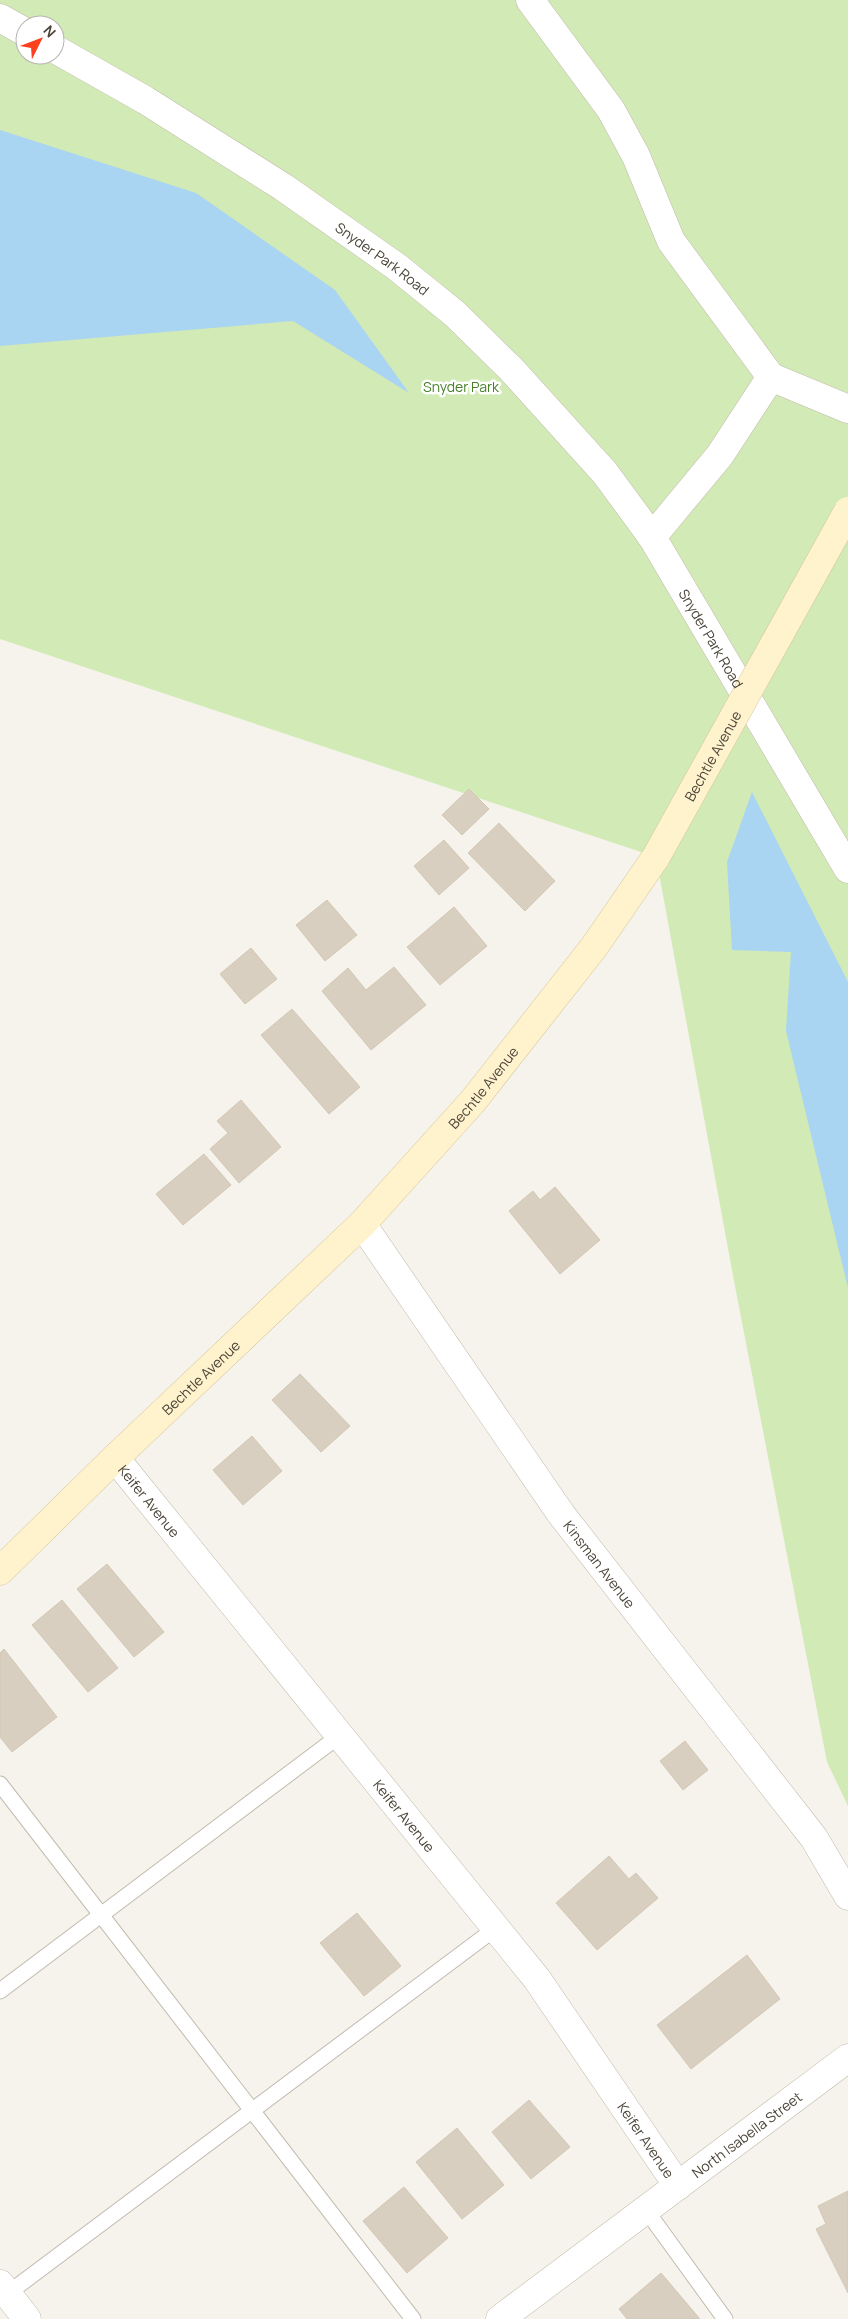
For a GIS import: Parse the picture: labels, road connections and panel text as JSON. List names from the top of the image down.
{
  "streets": {
    "main road": ["Bechtle Avenue"],
    "street": [
      "Snyder Park Road",
      "Keifer Avenue",
      "Kinsman Avenue",
      "North Isabella Street"
    ]
  },
  "crossings": [
    ["Bechtle Avenue", "Keifer Avenue"],
    ["Bechtle Avenue", "Kinsman Avenue"],
    ["Keifer Avenue", "North Isabella Street"]
  ],
  "parks": ["Snyder Park"],
  "north": "top right"
}
